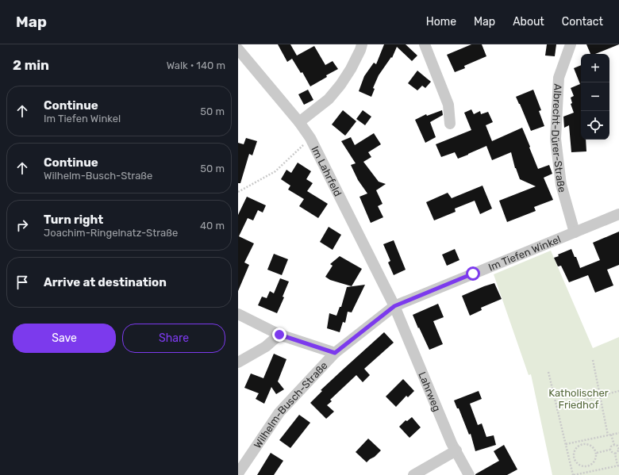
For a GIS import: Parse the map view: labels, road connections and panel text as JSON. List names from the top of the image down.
{
  "streets": {
    "street": [
      "Albrecht-Dürer-Straße",
      "Im Lahrfeld",
      "Im Tiefen Winkel",
      "Lahrweg",
      "Wilhelm-Busch-Straße"
    ]
  },
  "crossings": [
    ["Albrecht-Dürer-Straße", "Im Tiefen Winkel"],
    ["Im Lahrfeld", "Im Tiefen Winkel"],
    ["Im Lahrfeld", "Lahrweg"],
    ["Im Lahrfeld", "Wilhelm-Busch-Straße"],
    ["Im Tiefen Winkel", "Lahrweg"],
    ["Im Tiefen Winkel", "Wilhelm-Busch-Straße"],
    ["Lahrweg", "Wilhelm-Busch-Straße"]
  ],
  "parks": ["Katholischer Friedhof"],
  "page": {
    "header": "Map",
    "nav": [
      "Home",
      "Map",
      "About",
      "Contact"
    ],
    "heading": ["2 min", "Walk · 140 m"],
    "map_buttons": ["+", "−"],
    "list": [
      ["Continue", "Im Tiefen Winkel", "50 m"],
      ["Continue", "Wilhelm-Busch-Straße", "50 m"],
      ["Turn right", "Joachim-Ringelnatz-Straße", "40 m"],
      "Arrive at destination"
    ],
    "buttons": ["Save", "Share"]
  }
}
